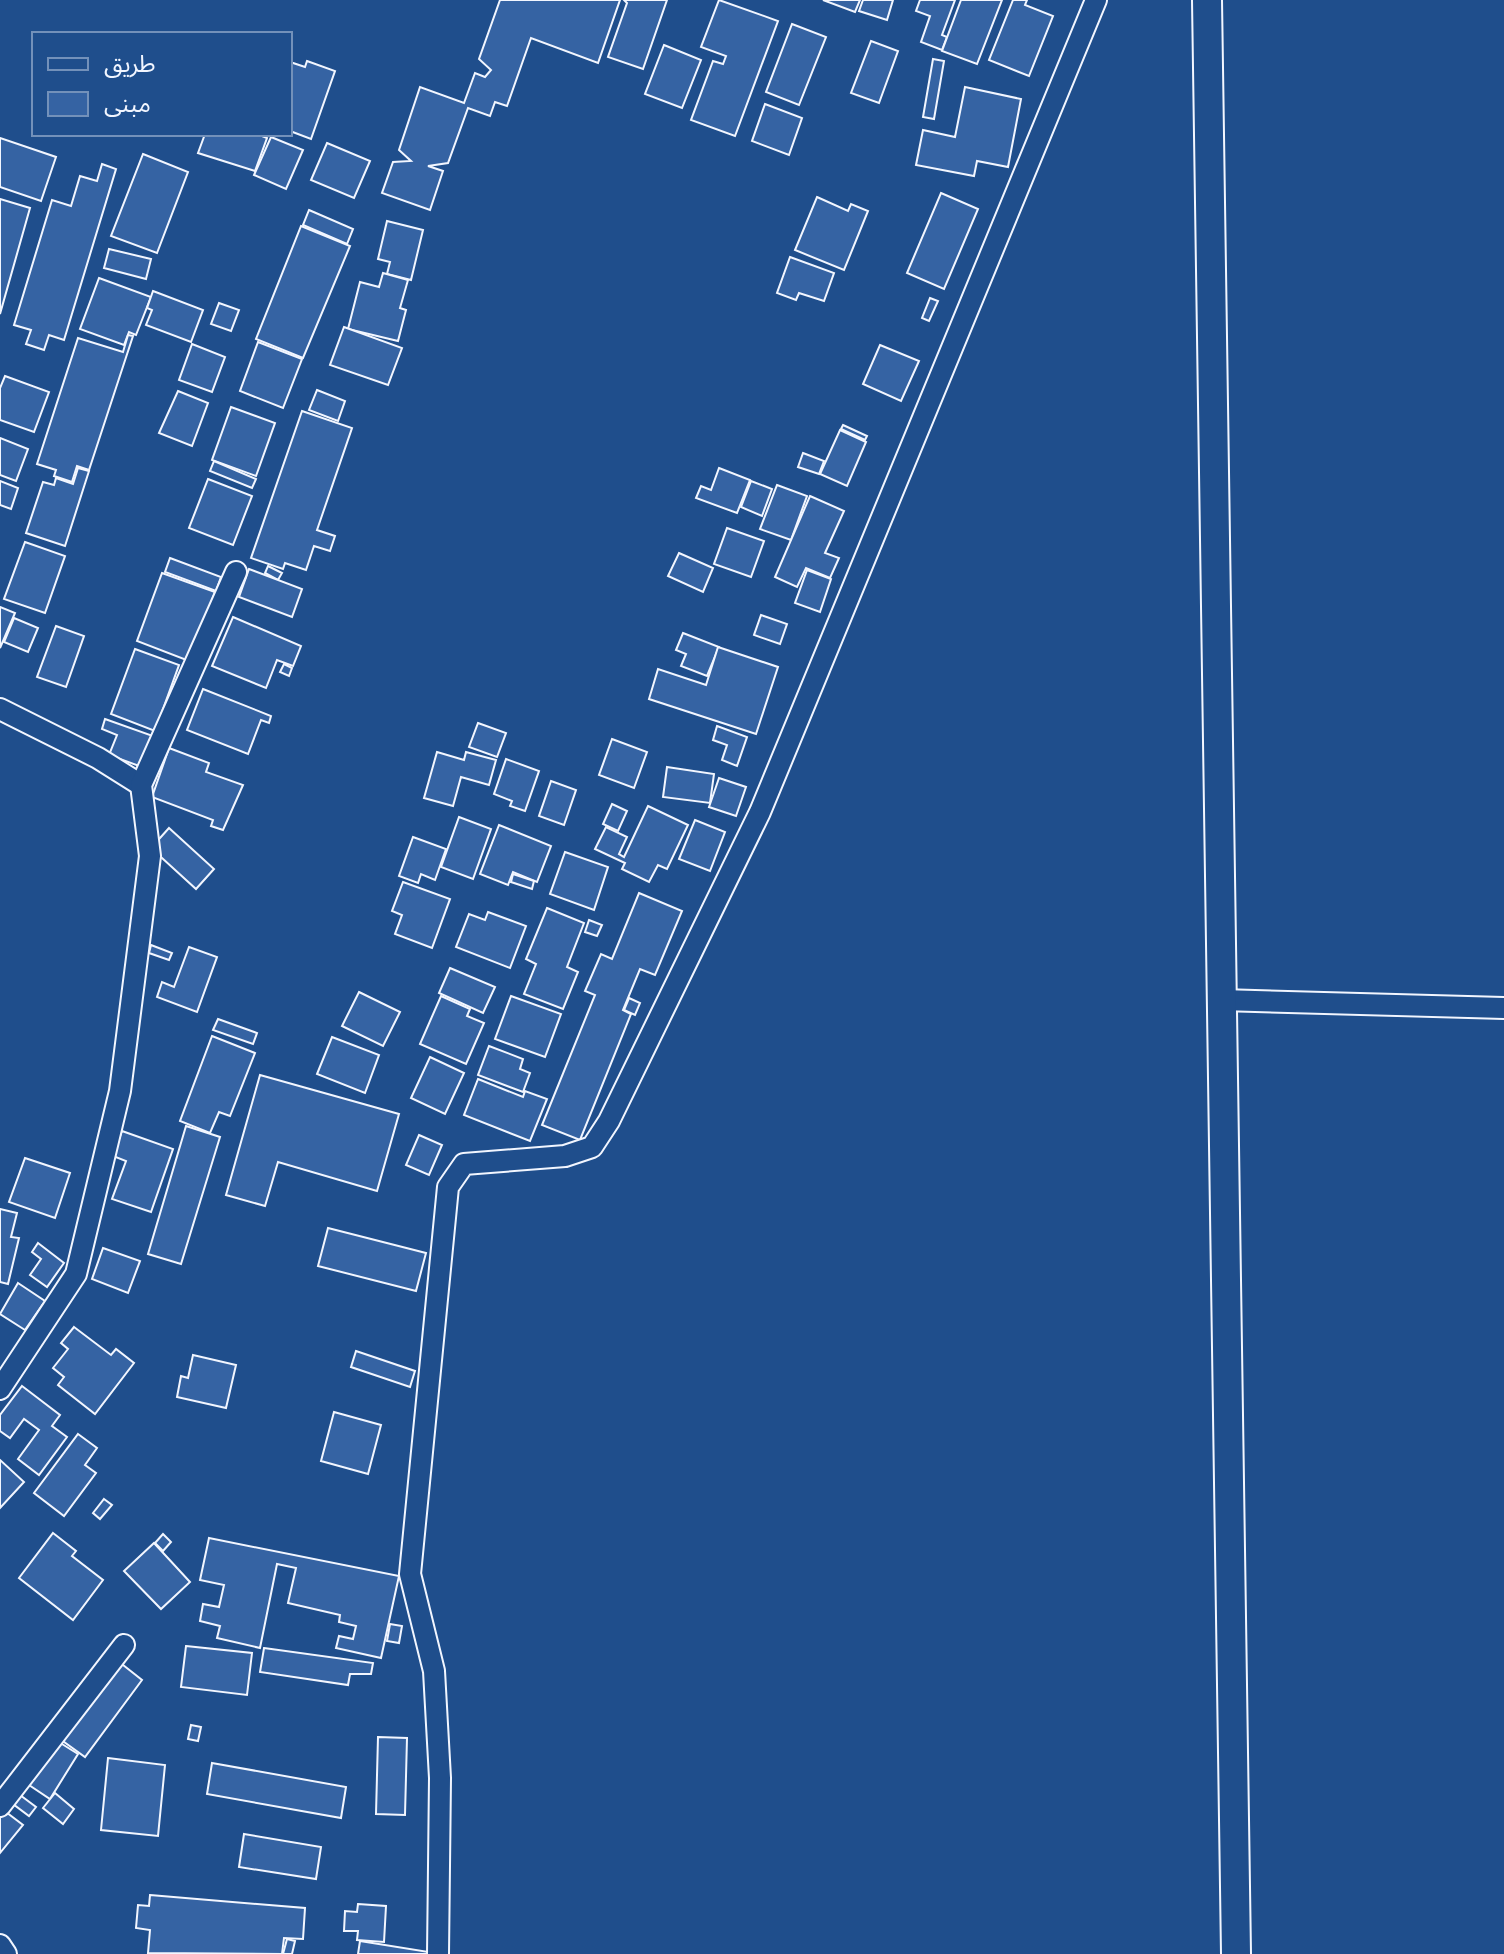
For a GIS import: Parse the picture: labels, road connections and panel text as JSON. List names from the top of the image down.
{
  "legend": ["طريق", "مبنى"]
}
